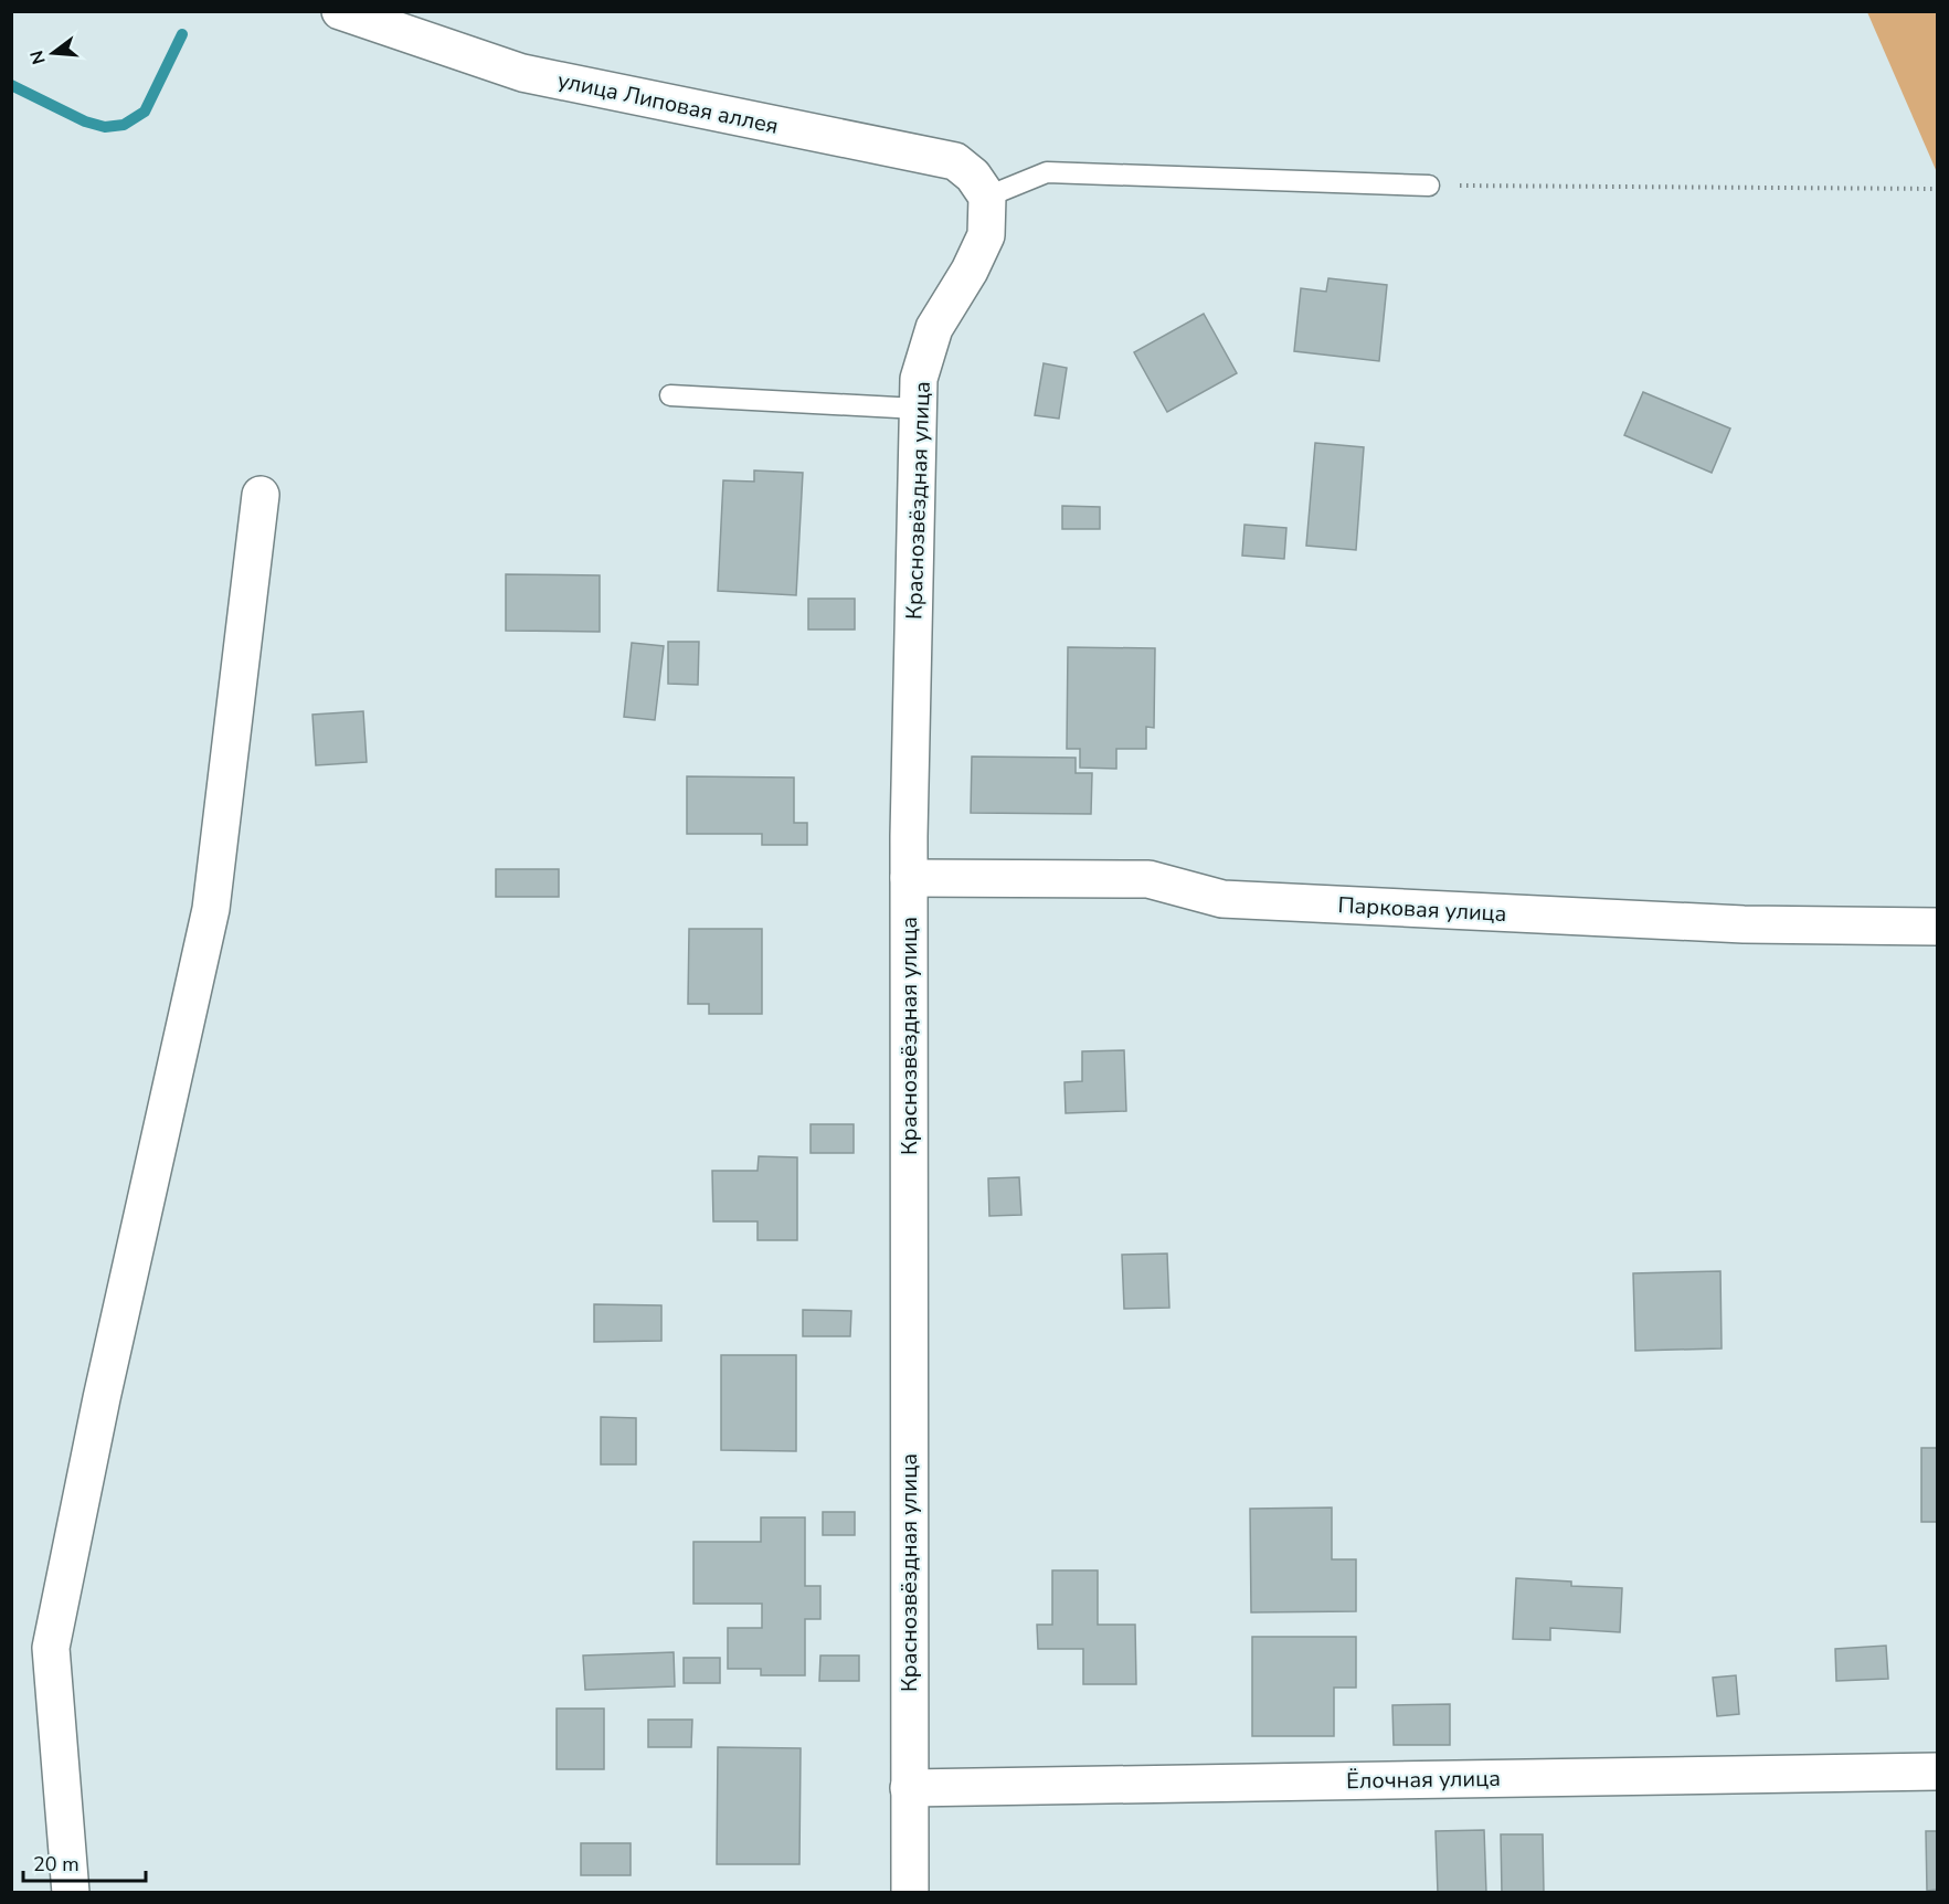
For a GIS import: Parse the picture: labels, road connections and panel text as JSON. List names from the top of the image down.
{
  "streets": {
    "street": [
      "улица Липовая аллея",
      "Краснозвёздная улица",
      "Парковая улица",
      "Ёлочная улица"
    ]
  },
  "crossings": [
    ["улица Липовая аллея", "Краснозвёздная улица"],
    ["Краснозвёздная улица", "Парковая улица"],
    ["Краснозвёздная улица", "Ёлочная улица"]
  ],
  "scale_bar": "20 m",
  "north": "left"
}
